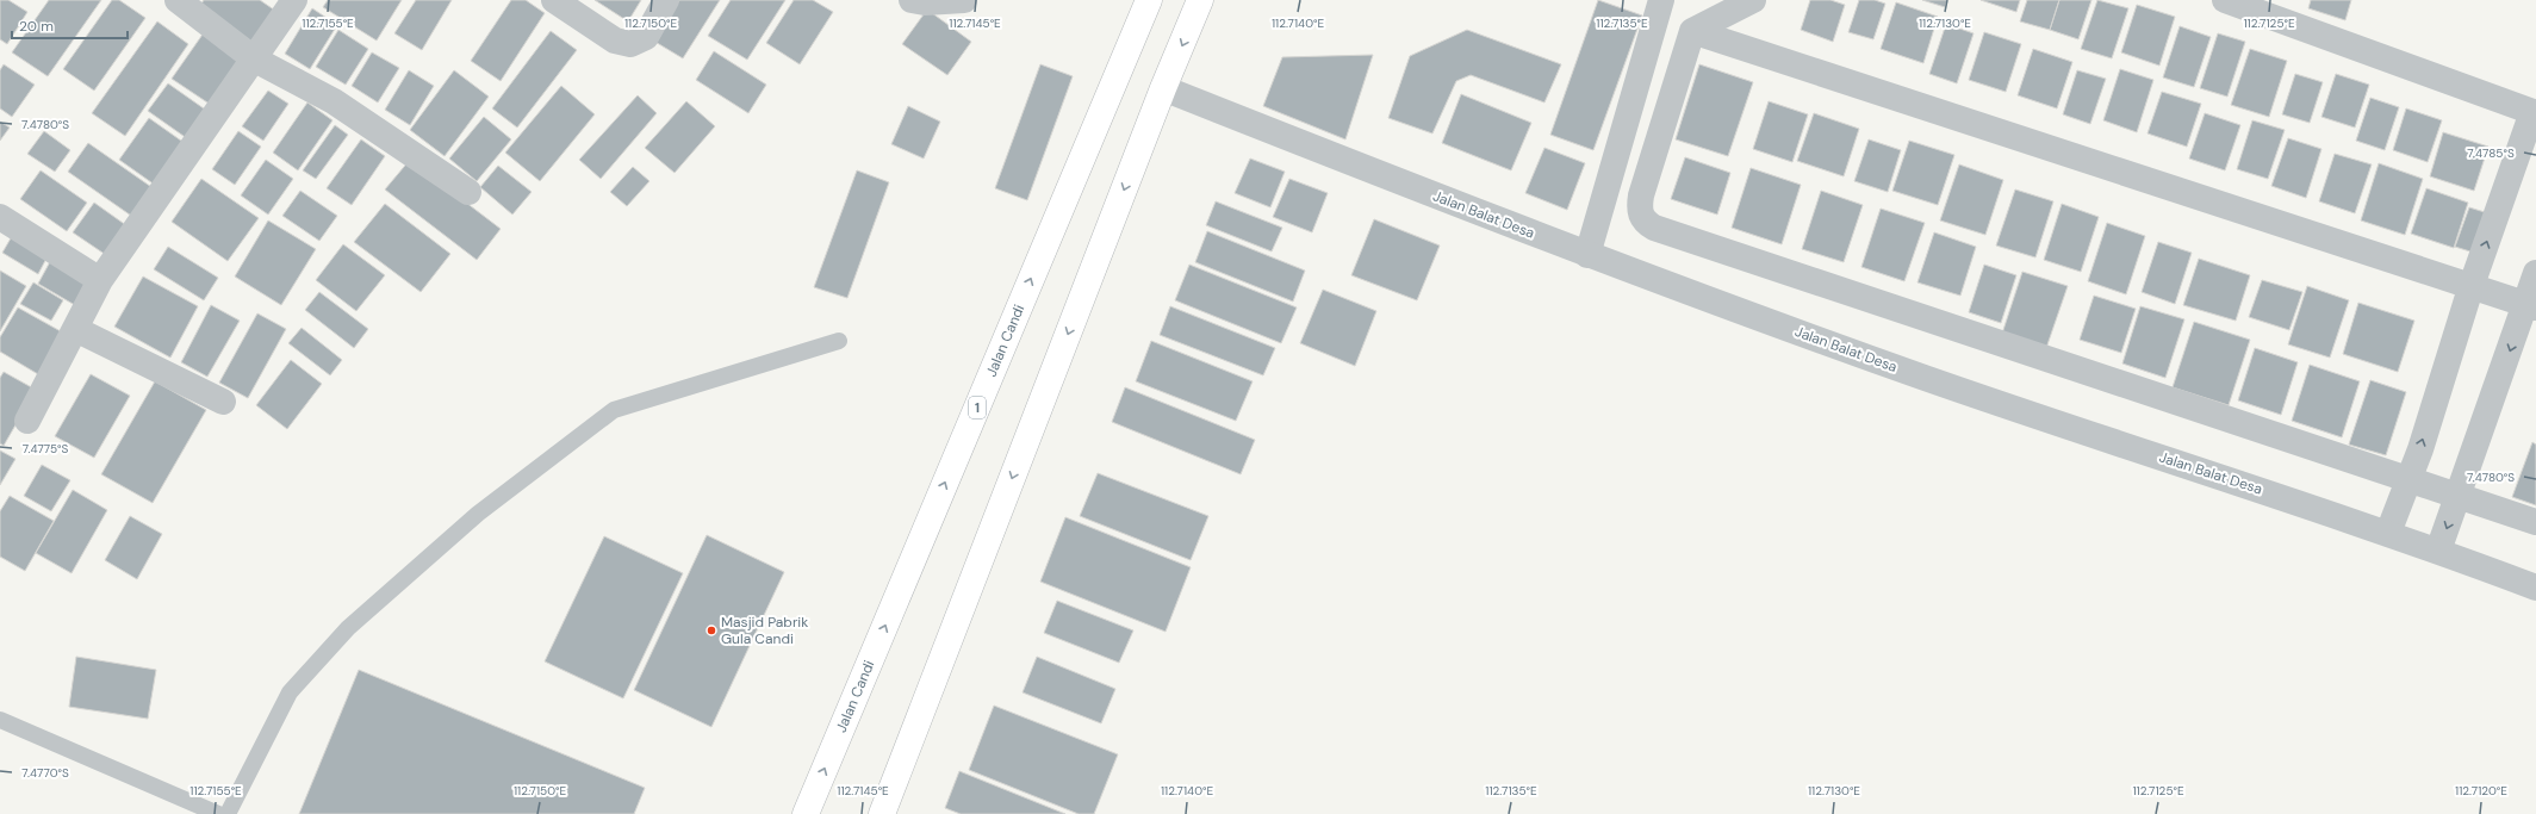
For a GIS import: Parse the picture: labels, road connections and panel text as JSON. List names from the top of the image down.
{
  "streets": {
    "highway": ["Jalan Candi", "1"],
    "street": ["Jalan Balat Desa"]
  },
  "places": ["Masjid Pabrik Gula Candi"],
  "scale_bar": "20 m",
  "coordinates": [
    "112.7155°E",
    "112.7150°E",
    "112.7145°E",
    "112.7140°E",
    "112.7135°E",
    "112.7130°E",
    "112.7125°E",
    "7.4780°S",
    "7.4785°S",
    "7.4775°S",
    "7.4770°S",
    "112.7120°E"
  ]
}
